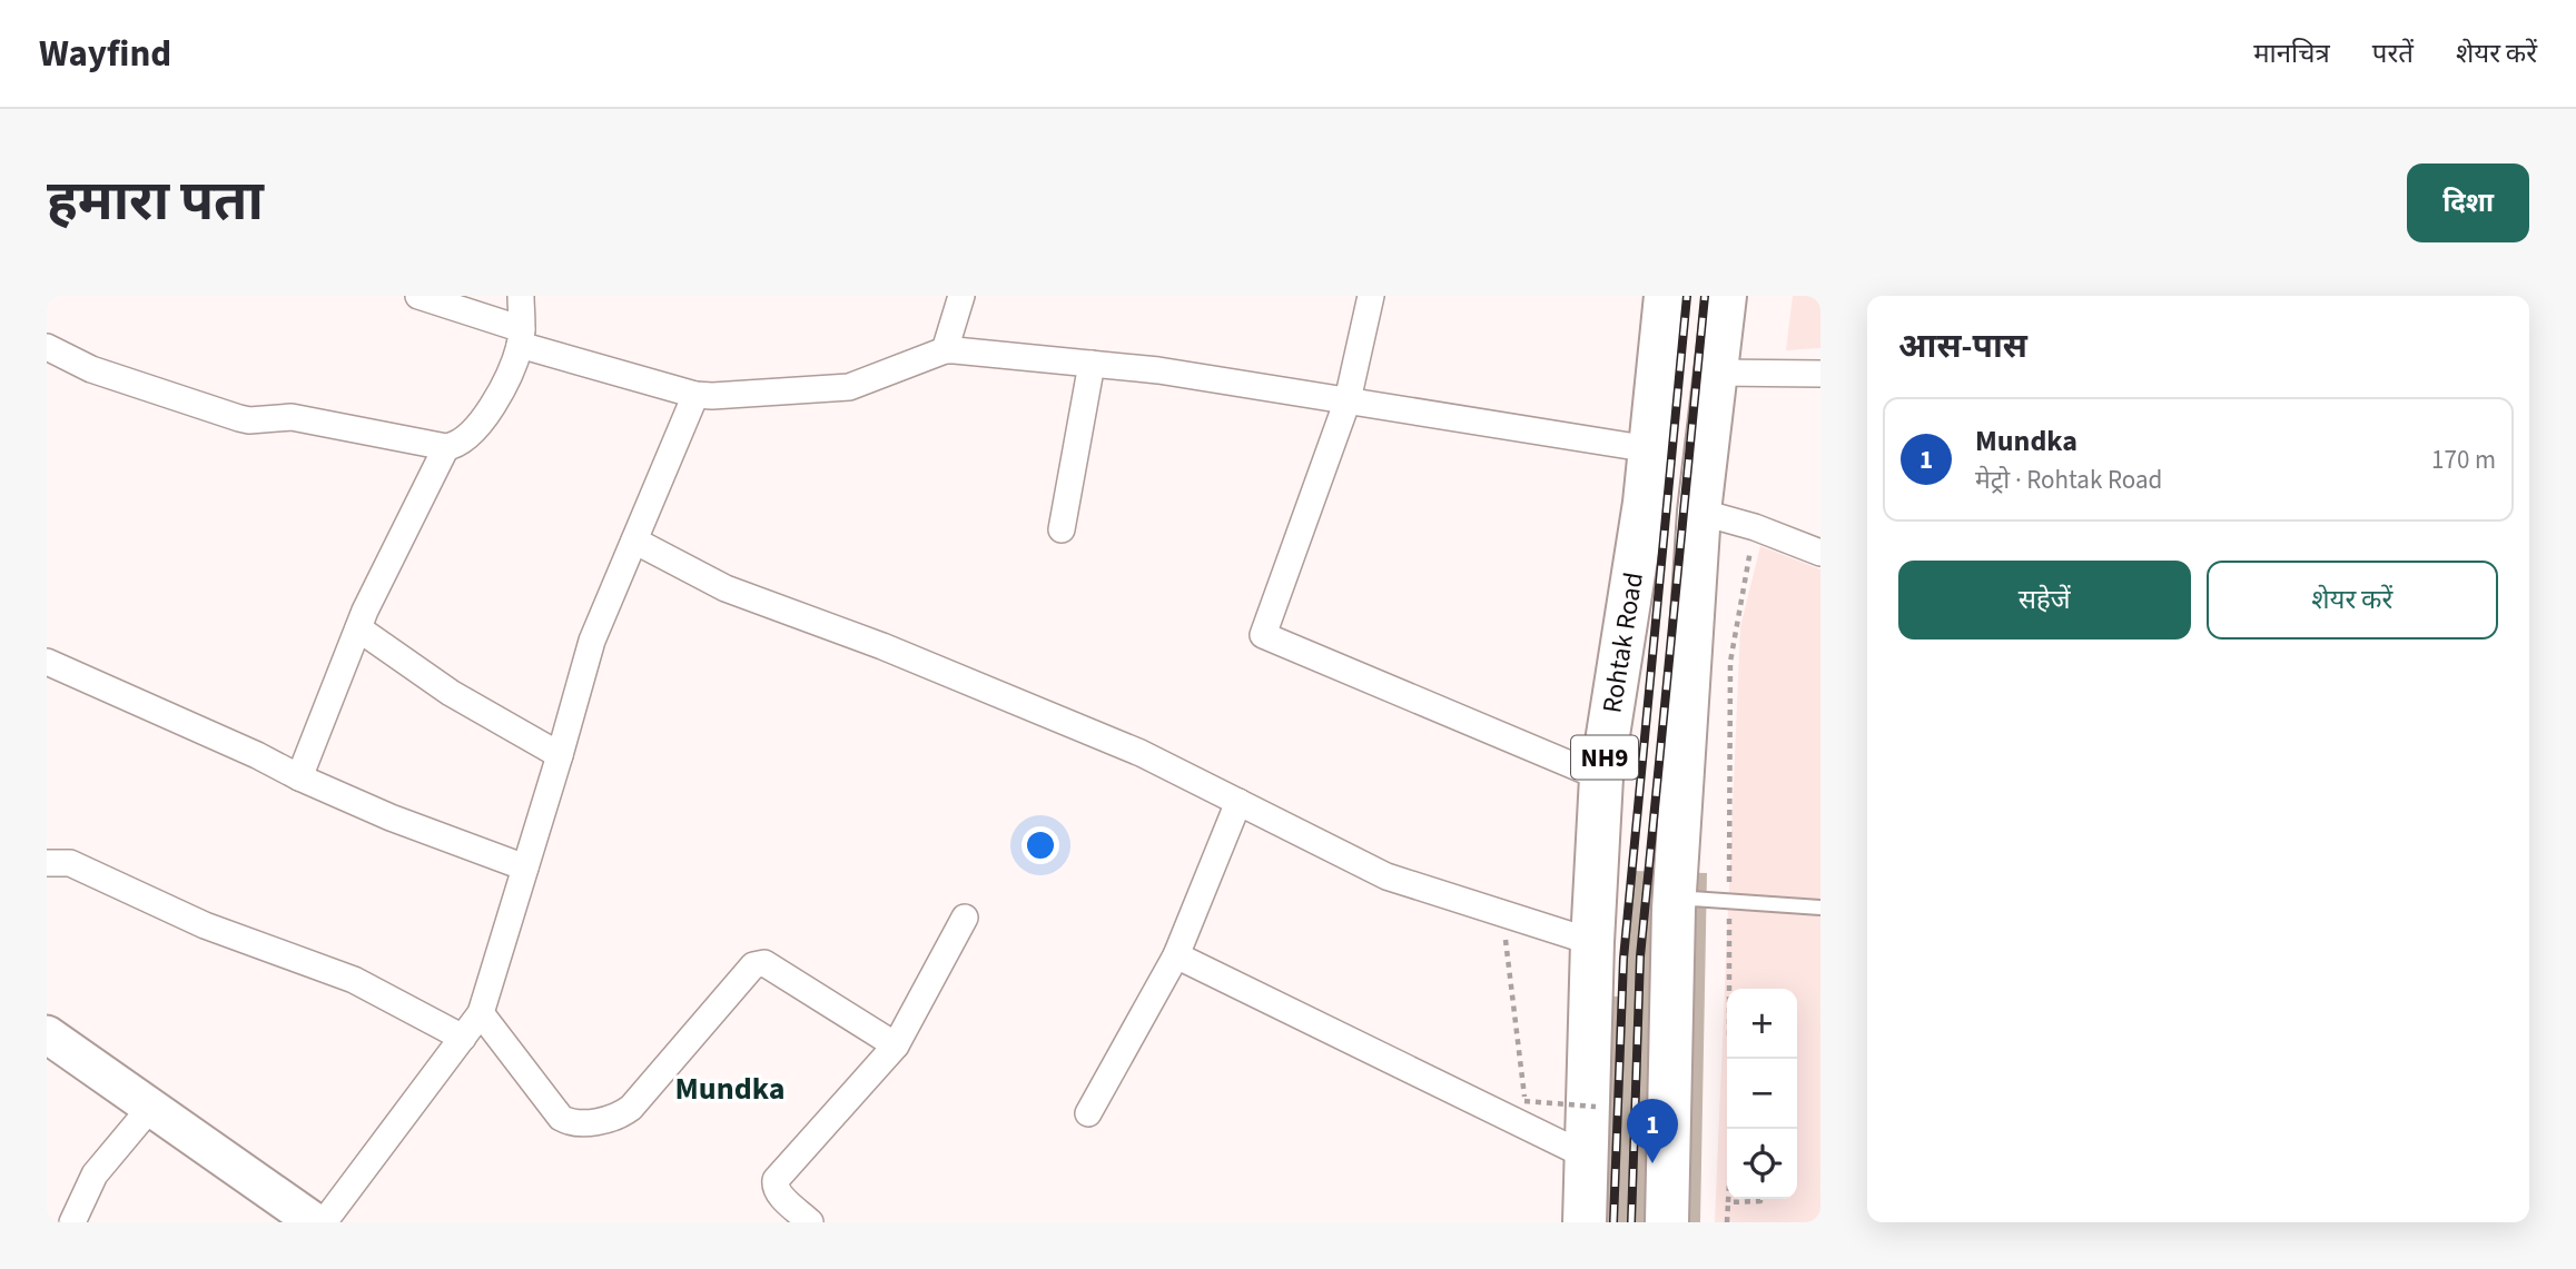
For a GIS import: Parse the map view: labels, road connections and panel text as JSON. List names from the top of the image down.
{
  "streets": {
    "highway": ["Rohtak Road", "NH9"]
  },
  "districts": ["Mundka"],
  "page": {
    "header": "Wayfind",
    "nav": ["मानचित्र", "परतें", "शेयर करें"],
    "title": "हमारा पता",
    "buttons": [
      "दिशा",
      ["सहेजें", "शेयर करें"]
    ],
    "heading": "आस-पास",
    "list": [
      {
        "mark": "1",
        "name": "Mundka",
        "note": "मेट्रो · Rohtak Road",
        "value": "170 m"
      }
    ],
    "map_buttons": ["+", "−"],
    "pins": "1"
  }
}
